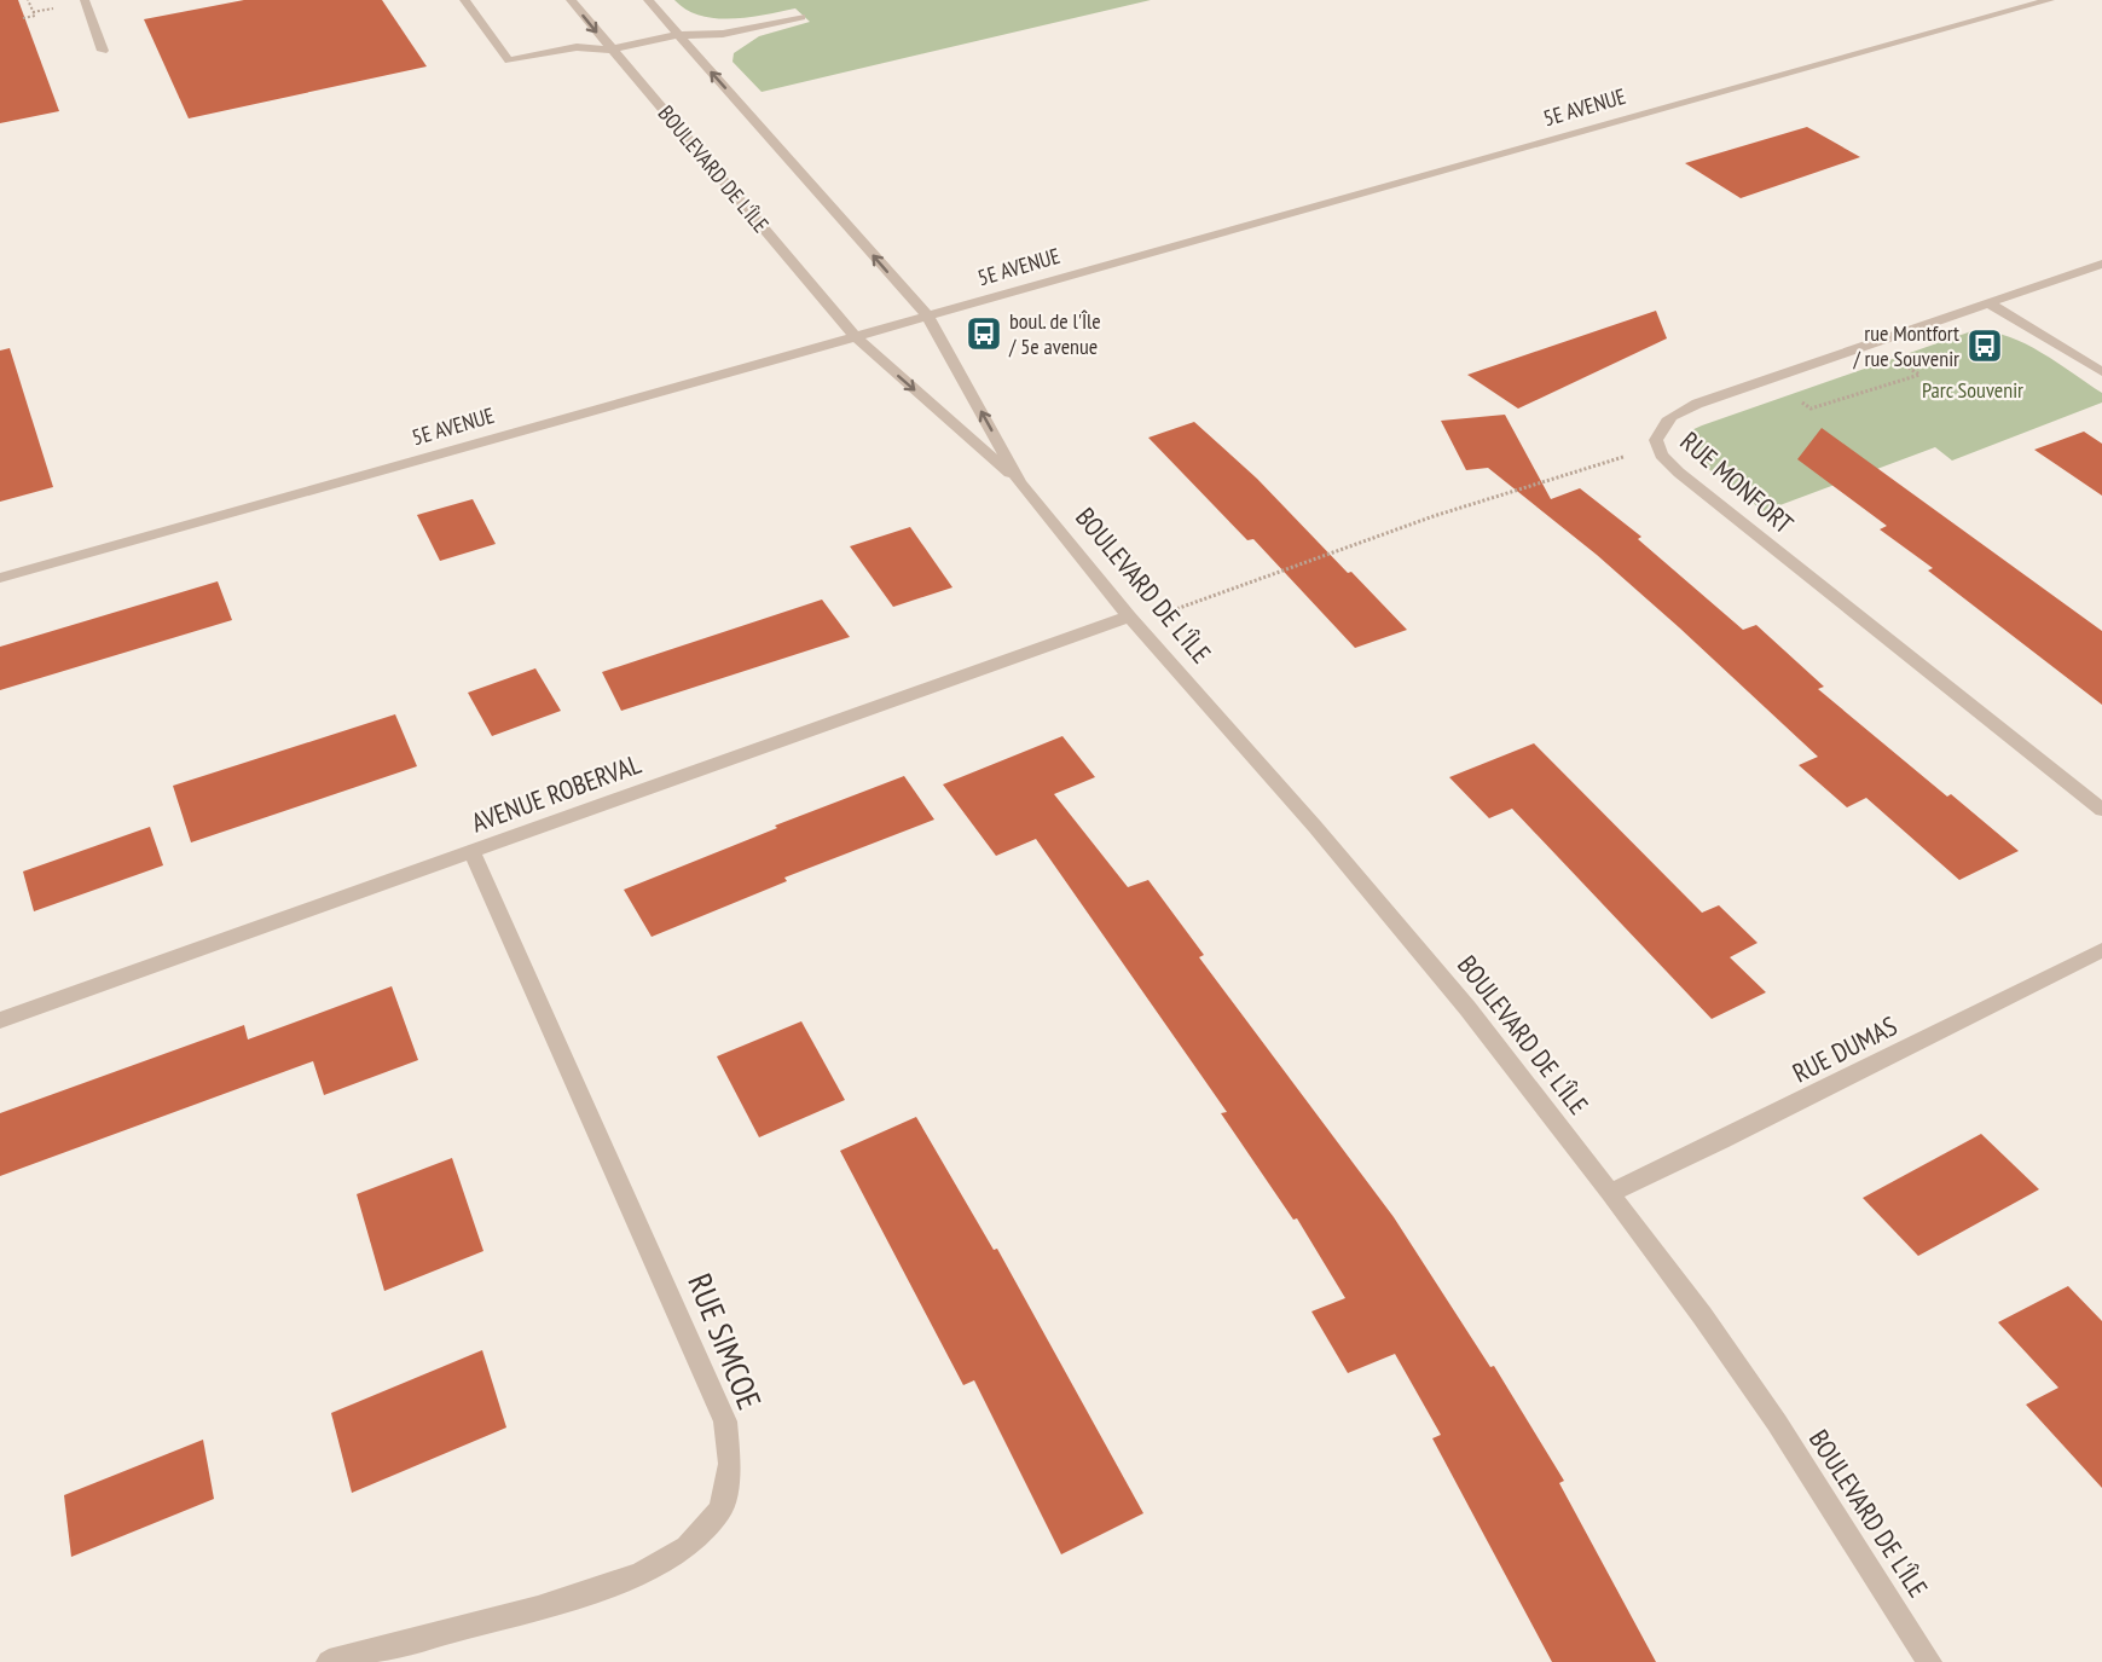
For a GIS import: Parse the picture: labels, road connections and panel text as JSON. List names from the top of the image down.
{
  "streets": {
    "street": [
      "5E AVENUE",
      "BOULEVARD DE L'ÎLE",
      "RUE MONFORT",
      "AVENUE ROBERVAL",
      "RUE DUMAS",
      "RUE SIMCOE"
    ]
  },
  "crossings": [
    ["5E AVENUE", "BOULEVARD DE L'ÎLE"],
    ["BOULEVARD DE L'ÎLE", "AVENUE ROBERVAL"],
    ["BOULEVARD DE L'ÎLE", "RUE DUMAS"],
    ["AVENUE ROBERVAL", "RUE SIMCOE"]
  ],
  "parks": ["Parc Souvenir"],
  "places": {
    "bus stop": ["boul. de l'Île / 5e avenue", "rue Montfort / rue Souvenir"]
  }
}
